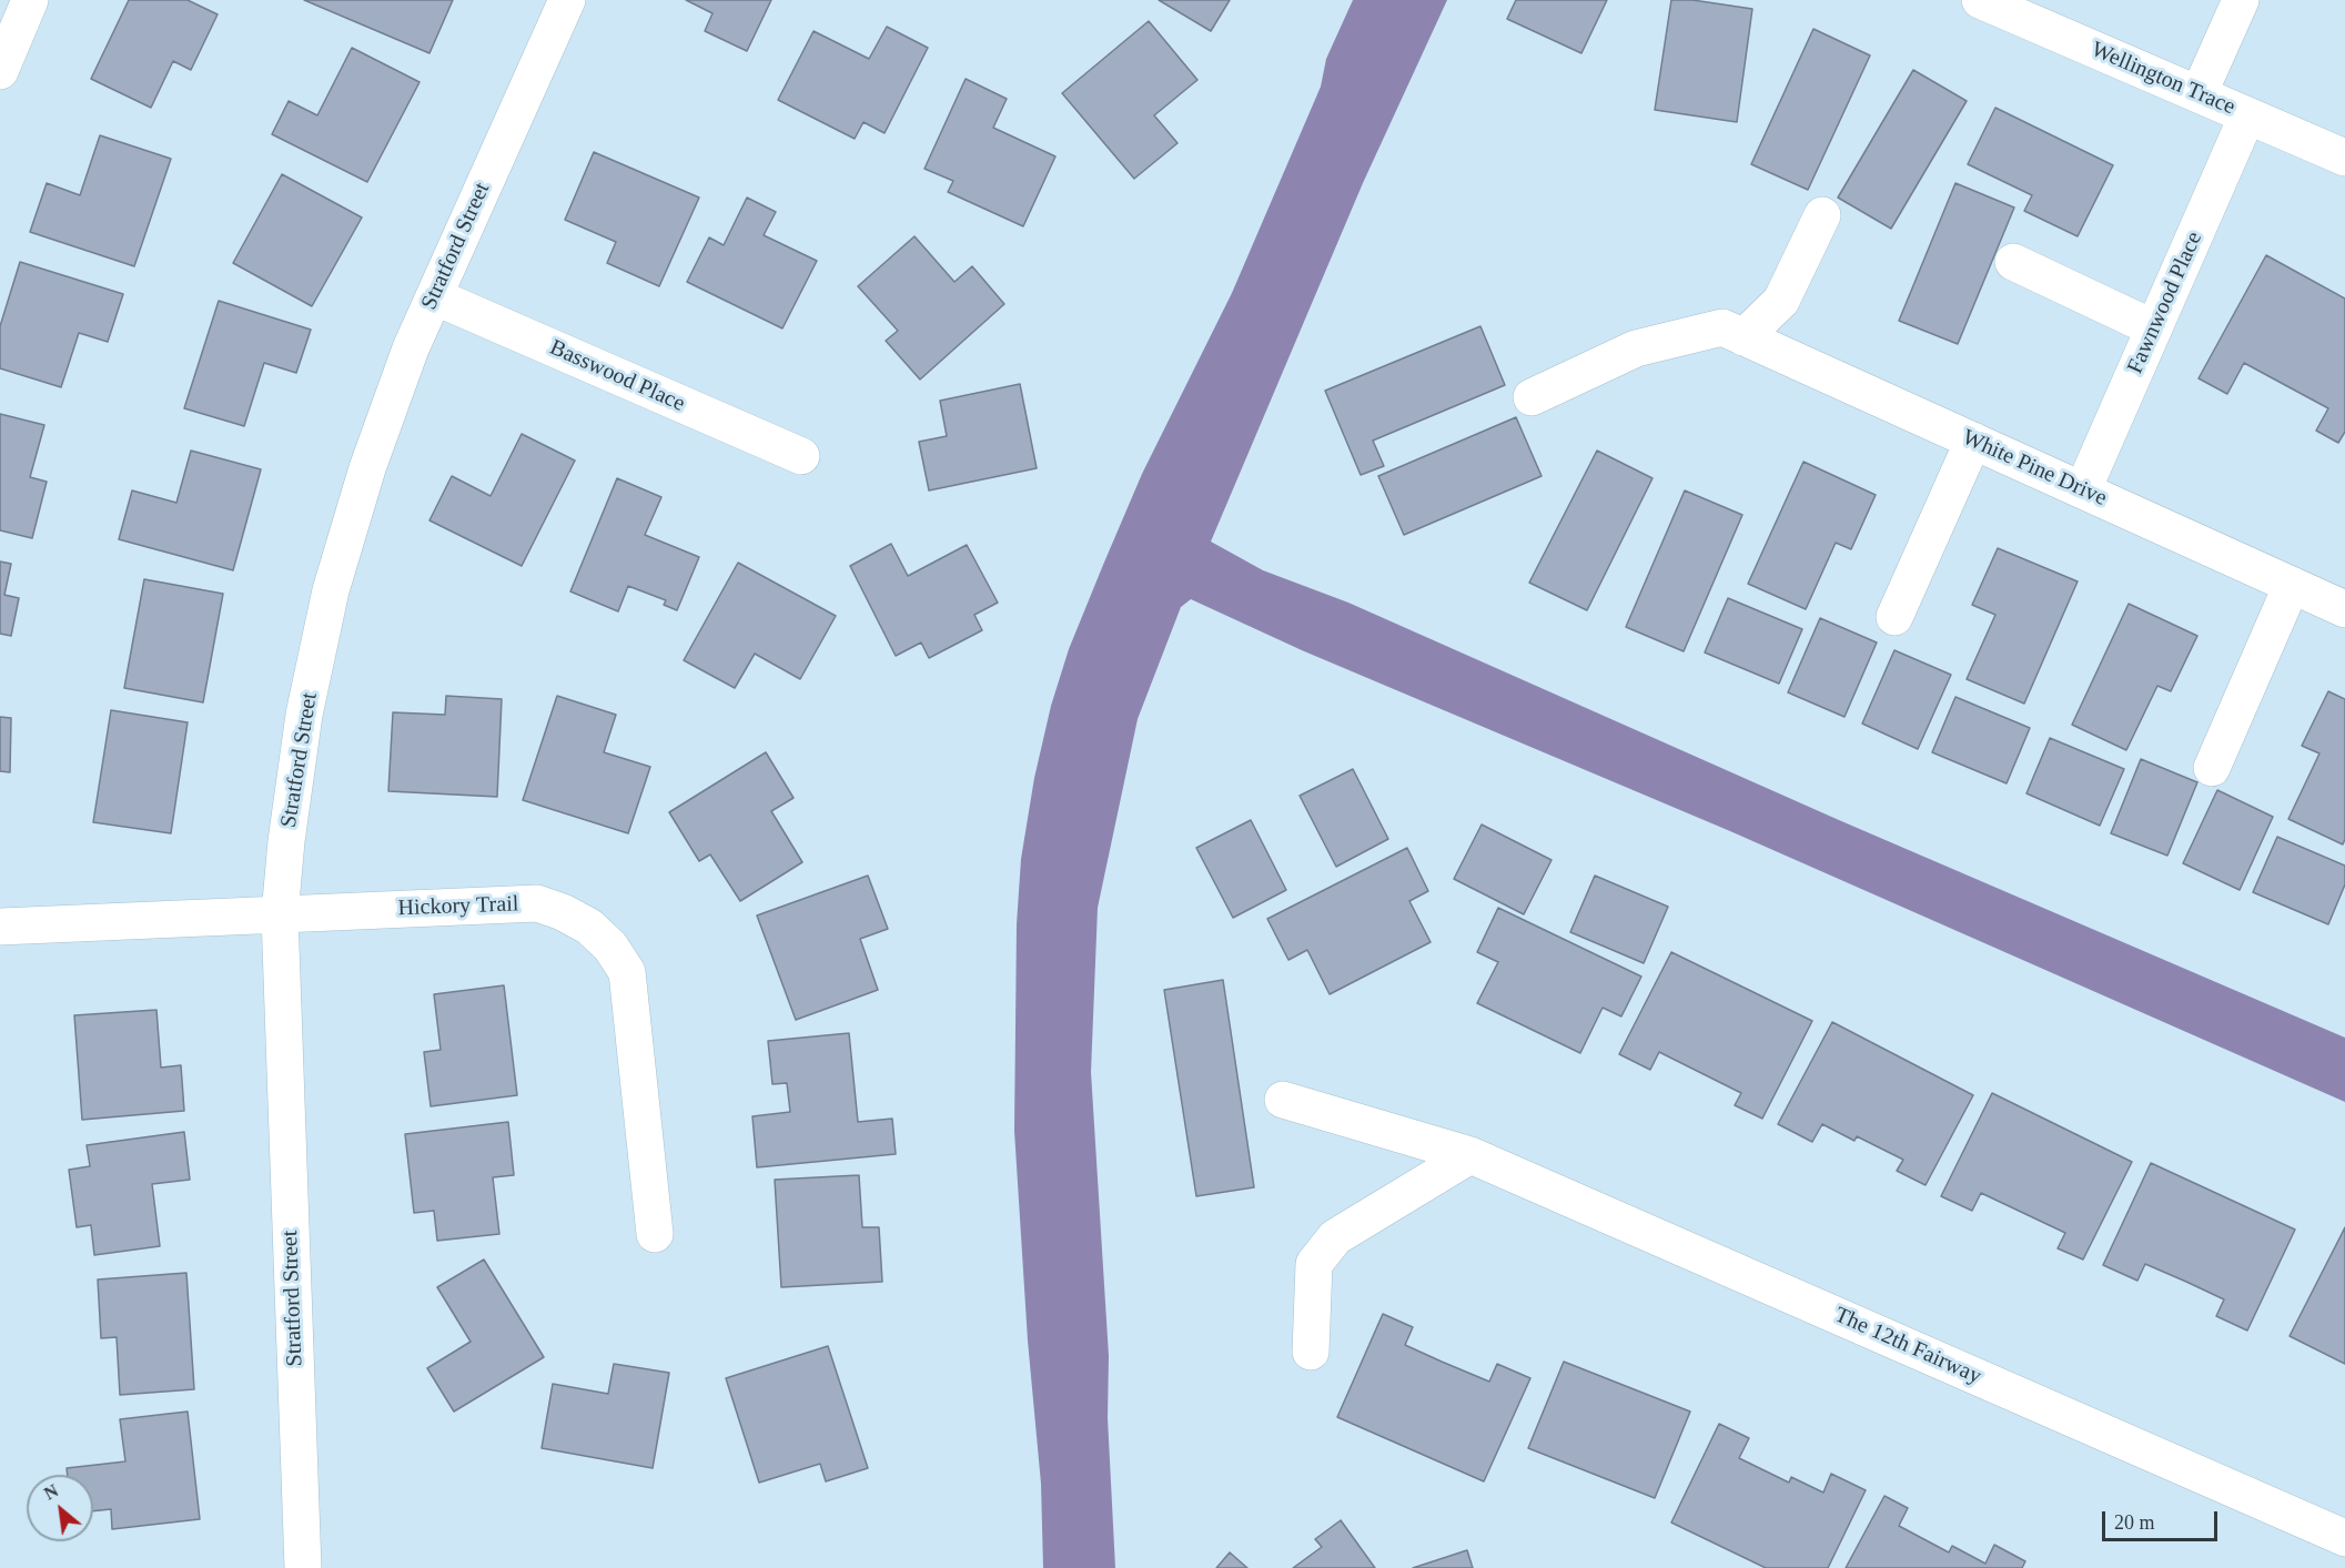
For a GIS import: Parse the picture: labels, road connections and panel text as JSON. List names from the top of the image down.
{
  "streets": {
    "street": [
      "Wellington Trace",
      "Stratford Street",
      "Fawnwood Place",
      "Basswood Place",
      "White Pine Drive",
      "Hickory Trail",
      "The 12th Fairway"
    ]
  },
  "crossings": [
    ["Wellington Trace", "Fawnwood Place"],
    ["Stratford Street", "Basswood Place"],
    ["Stratford Street", "Hickory Trail"],
    ["Fawnwood Place", "White Pine Drive"]
  ],
  "scale_bar": "20 m",
  "north": "top left"
}
